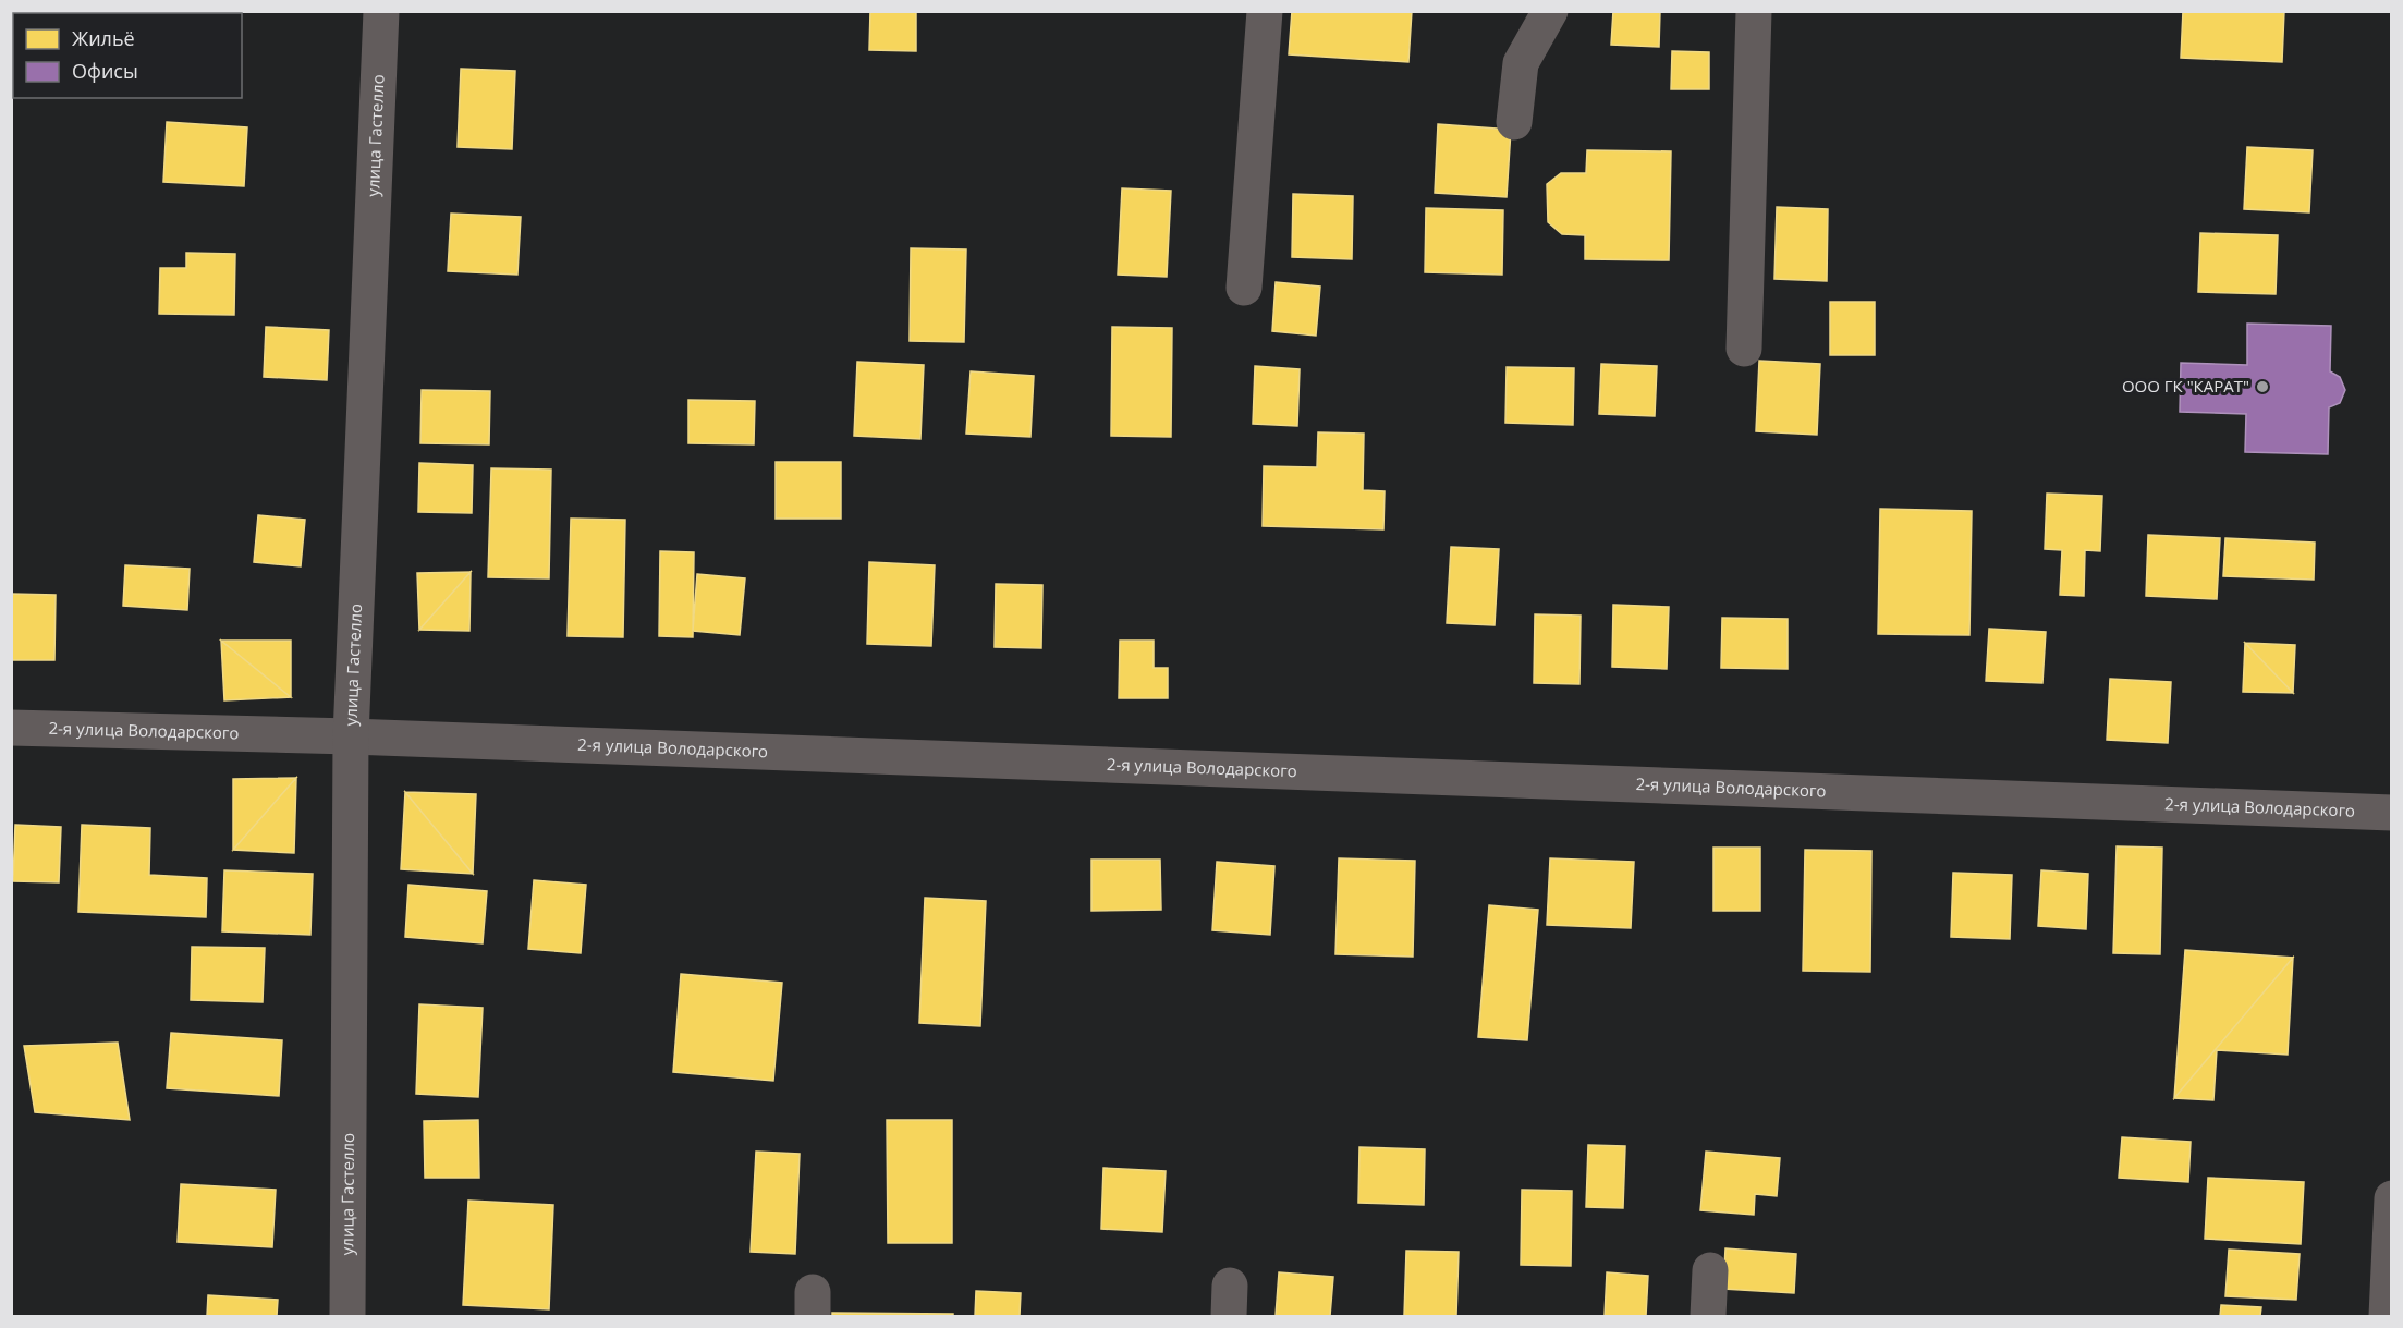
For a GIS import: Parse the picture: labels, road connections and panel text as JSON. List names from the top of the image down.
{
  "streets": {
    "street": ["улица Гастелло", "2-я улица Володарского"]
  },
  "crossings": [
    ["улица Гастелло", "2-я улица Володарского"]
  ],
  "places": ["ООО ГК \"КАРАТ\""],
  "legend": ["Жильё", "Офисы"]
}
